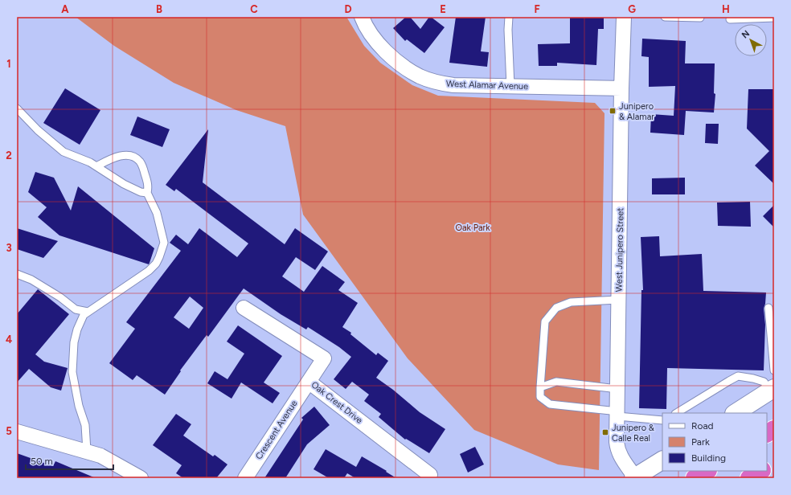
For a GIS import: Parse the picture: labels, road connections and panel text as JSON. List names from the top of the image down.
{
  "streets": {
    "street": [
      "West Alamar Avenue",
      "West Junipero Street",
      "Oak Crest Drive",
      "Crescent Avenue"
    ]
  },
  "crossings": [
    ["West Alamar Avenue", "West Junipero Street"],
    ["Oak Crest Drive", "Crescent Avenue"]
  ],
  "parks": ["Oak Park"],
  "places": {
    "transit": ["Junipero & Alamar", "Junipero & Calle Real"]
  },
  "legend": ["Road", "Park", "Building"],
  "scale_bar": "50 m",
  "north": "top left",
  "grid": {
    "columns": [
      "A",
      "B",
      "C",
      "D",
      "E",
      "F",
      "G",
      "H"
    ],
    "rows": [
      "1",
      "2",
      "3",
      "4",
      "5"
    ]
  }
}
